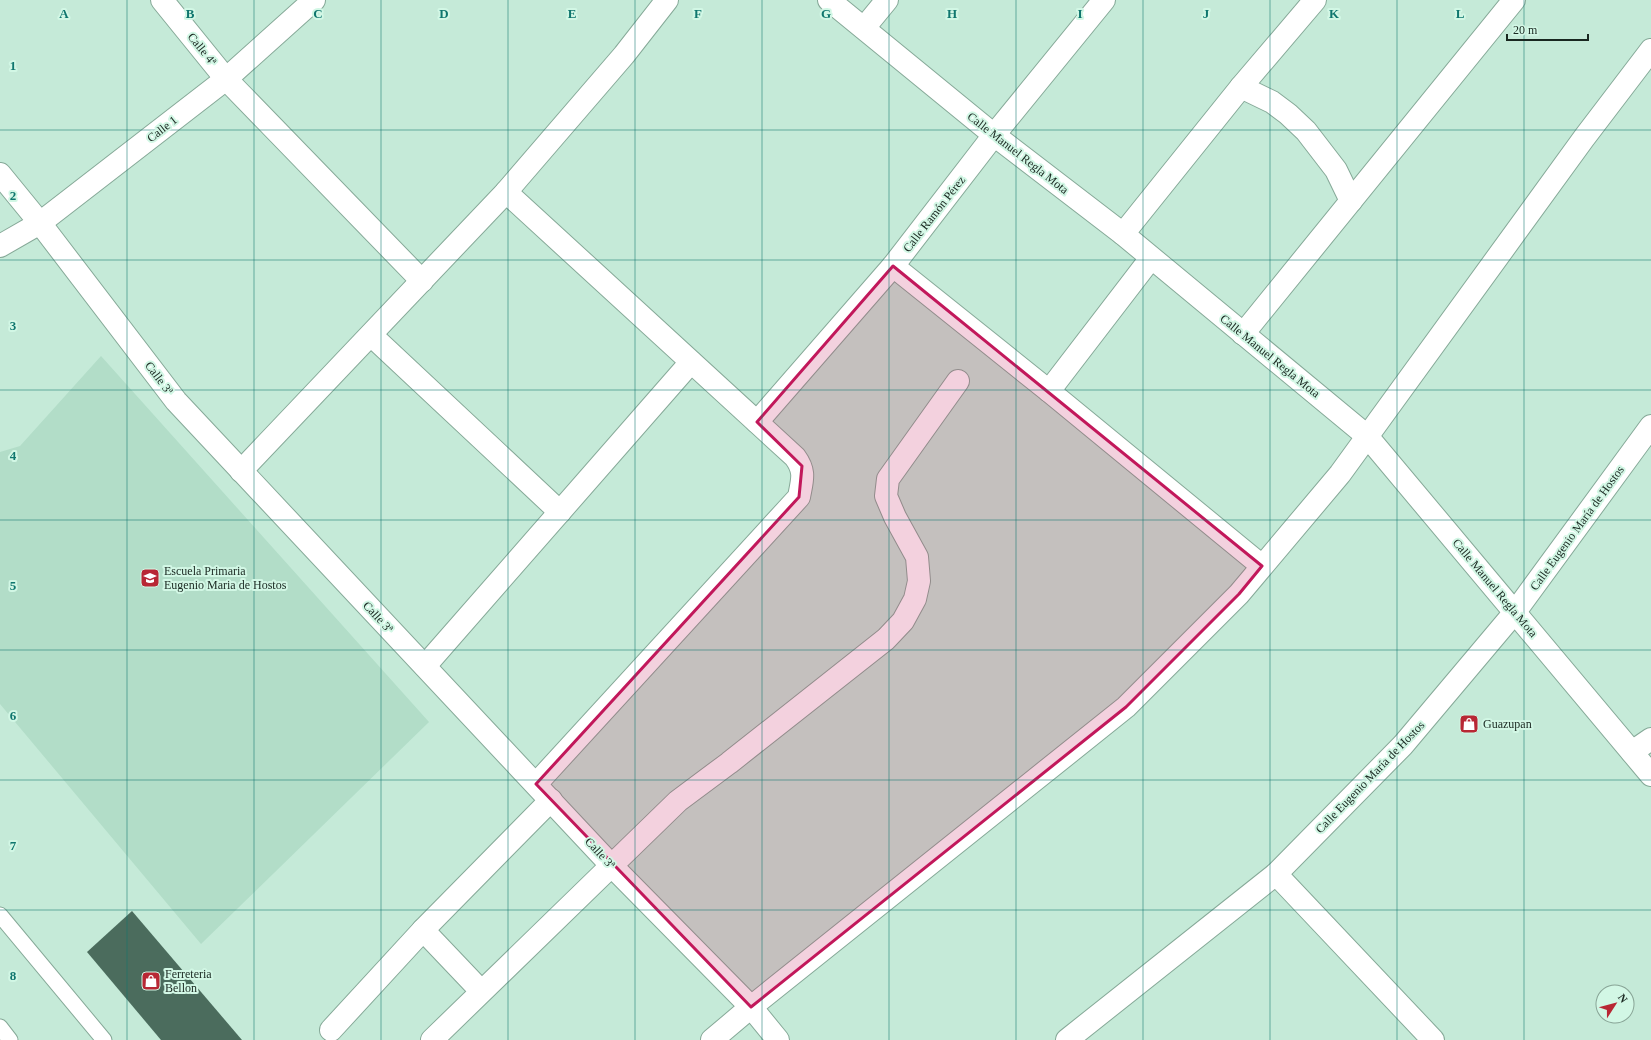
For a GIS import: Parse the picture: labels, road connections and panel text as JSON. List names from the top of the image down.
{
  "streets": {
    "street": [
      "Calle 4ª",
      "Calle 1",
      "Calle Manuel Regla Mota",
      "Calle Ramón Pérez",
      "Calle 3ª",
      "Calle Eugenio María de Hostos"
    ]
  },
  "crossings": [
    ["Calle 4ª", "Calle 1"],
    ["Calle 1", "Calle 3ª"],
    ["Calle Manuel Regla Mota", "Calle Ramón Pérez"],
    ["Calle Manuel Regla Mota", "Calle Eugenio María de Hostos"]
  ],
  "places": {
    "school or university": ["Escuela Primaria Eugenio Maria de Hostos"],
    "shop": ["Guazupan", "Ferreteria Bellon"]
  },
  "scale_bar": "20 m",
  "north": "top right",
  "grid": {
    "columns": [
      "A",
      "B",
      "C",
      "D",
      "E",
      "F",
      "G",
      "H",
      "I",
      "J",
      "K",
      "L"
    ],
    "rows": [
      "1",
      "2",
      "3",
      "4",
      "5",
      "6",
      "7",
      "8"
    ]
  }
}
